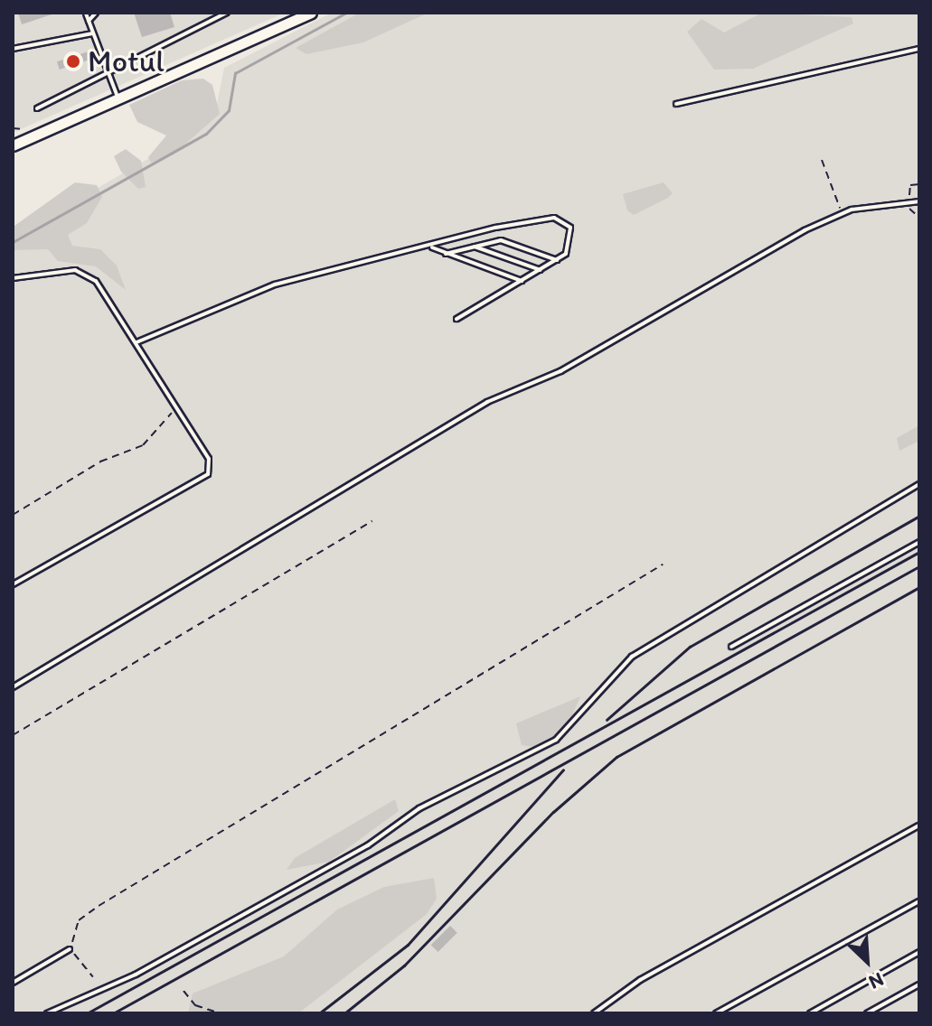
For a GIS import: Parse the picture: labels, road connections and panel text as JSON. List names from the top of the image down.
{
  "places": ["Motul"],
  "north": "bottom right"
}
